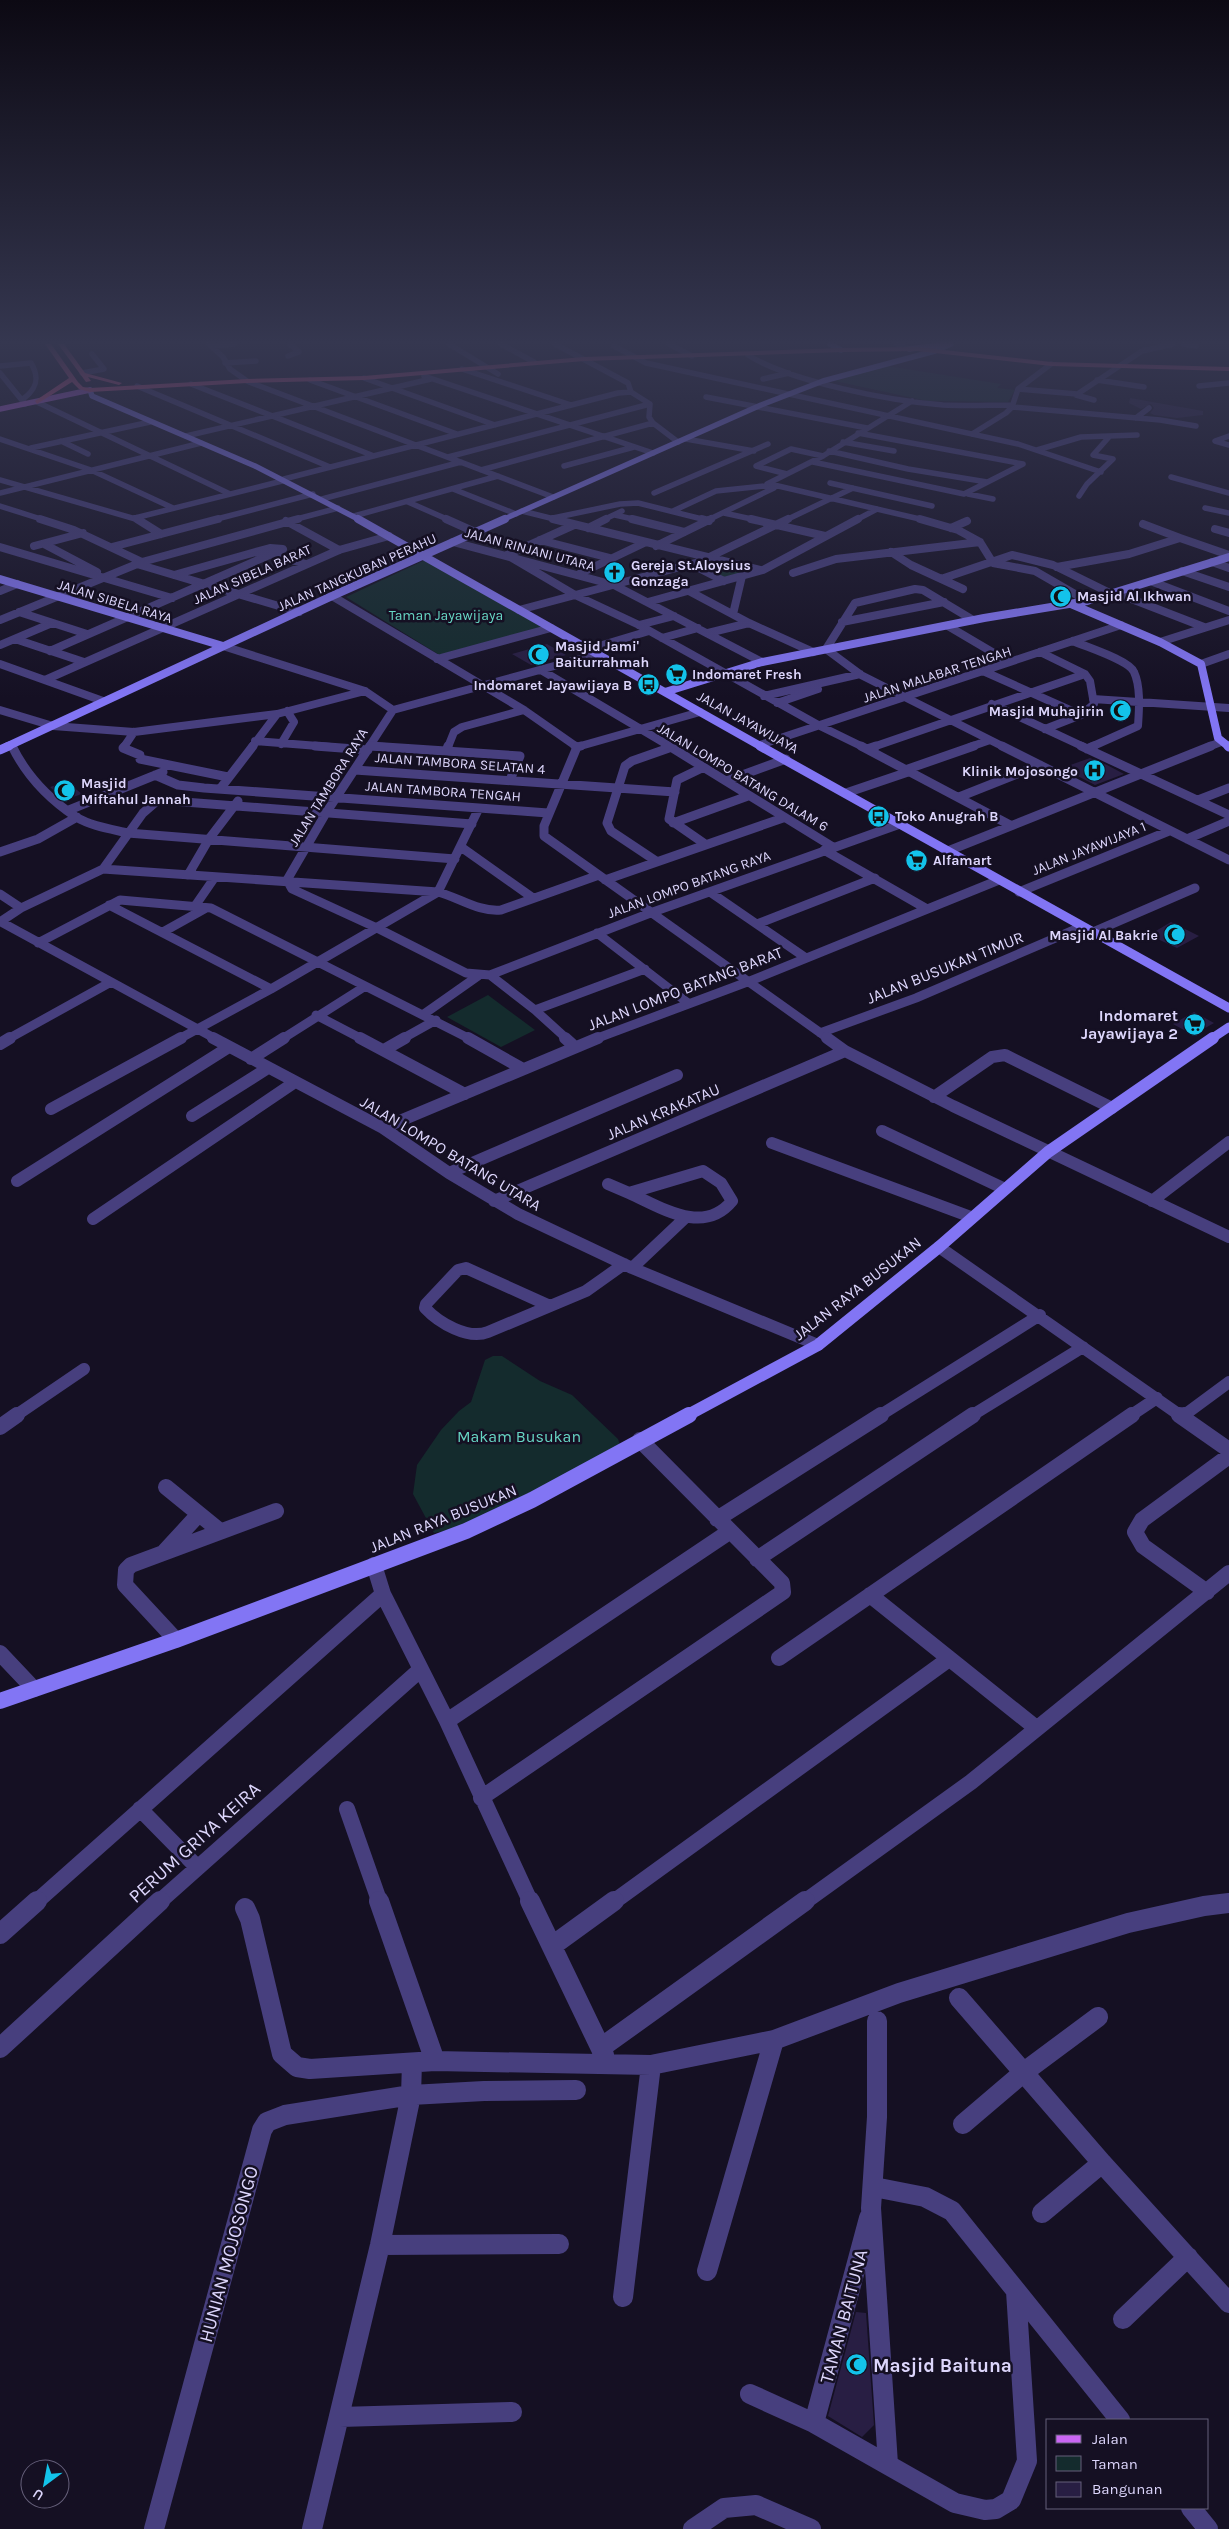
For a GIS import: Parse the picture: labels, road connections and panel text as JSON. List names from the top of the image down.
{
  "streets": {
    "main road": [
      "JALAN TANGKUBAN PERAHU",
      "JALAN SIBELA RAYA",
      "JALAN JAYAWIJAYA",
      "JALAN RAYA BUSUKAN"
    ],
    "street": [
      "JALAN RINJANI UTARA",
      "JALAN SIBELA BARAT",
      "JALAN MALABAR TENGAH",
      "JALAN TAMBORA SELATAN 4",
      "JALAN LOMPO BATANG DALAM 6",
      "JALAN TAMBORA RAYA",
      "JALAN TAMBORA TENGAH",
      "JALAN JAYAWIJAYA 1",
      "JALAN LOMPO BATANG RAYA",
      "JALAN BUSUKAN TIMUR",
      "JALAN LOMPO BATANG BARAT",
      "JALAN KRAKATAU",
      "JALAN LOMPO BATANG UTARA",
      "PERUM GRIYA KEIRA",
      "HUNIAN MOJOSONGO",
      "TAMAN BAITUNA"
    ]
  },
  "crossings": [
    ["JALAN RINJANI UTARA", "JALAN TANGKUBAN PERAHU"],
    ["JALAN TANGKUBAN PERAHU", "JALAN SIBELA RAYA"],
    ["JALAN TANGKUBAN PERAHU", "JALAN JAYAWIJAYA"],
    ["JALAN SIBELA BARAT", "JALAN SIBELA RAYA"],
    ["JALAN SIBELA BARAT", "JALAN JAYAWIJAYA"],
    ["JALAN MALABAR TENGAH", "JALAN JAYAWIJAYA"],
    ["JALAN JAYAWIJAYA", "JALAN JAYAWIJAYA 1"],
    ["JALAN JAYAWIJAYA", "JALAN LOMPO BATANG RAYA"],
    ["JALAN JAYAWIJAYA", "JALAN BUSUKAN TIMUR"],
    ["JALAN JAYAWIJAYA", "JALAN LOMPO BATANG BARAT"],
    ["JALAN TAMBORA SELATAN 4", "JALAN TAMBORA RAYA"],
    ["JALAN LOMPO BATANG DALAM 6", "JALAN LOMPO BATANG RAYA"],
    ["JALAN LOMPO BATANG DALAM 6", "JALAN LOMPO BATANG BARAT"],
    ["JALAN TAMBORA RAYA", "JALAN TAMBORA TENGAH"],
    ["JALAN LOMPO BATANG BARAT", "JALAN LOMPO BATANG UTARA"],
    ["JALAN KRAKATAU", "JALAN LOMPO BATANG UTARA"],
    ["JALAN LOMPO BATANG UTARA", "JALAN RAYA BUSUKAN"]
  ],
  "parks": ["Taman Jayawijaya", "Makam Busukan"],
  "places": {
    "church": ["Gereja St.Aloysius Gonzaga"],
    "mosque": [
      "Masjid Al Ikhwan",
      "Masjid Jami' Baiturrahmah",
      "Masjid Muhajirin",
      "Masjid Miftahul Jannah",
      "Masjid Al Bakrie",
      "Masjid Baituna"
    ],
    "supermarket": ["Indomaret Fresh", "Alfamart", "Indomaret Jayawijaya 2"],
    "bus stop": ["Indomaret Jayawijaya B", "Toko Anugrah B"],
    "hospital": ["Klinik Mojosongo"]
  },
  "legend": ["Jalan", "Taman", "Bangunan"],
  "north": "bottom left"
}
